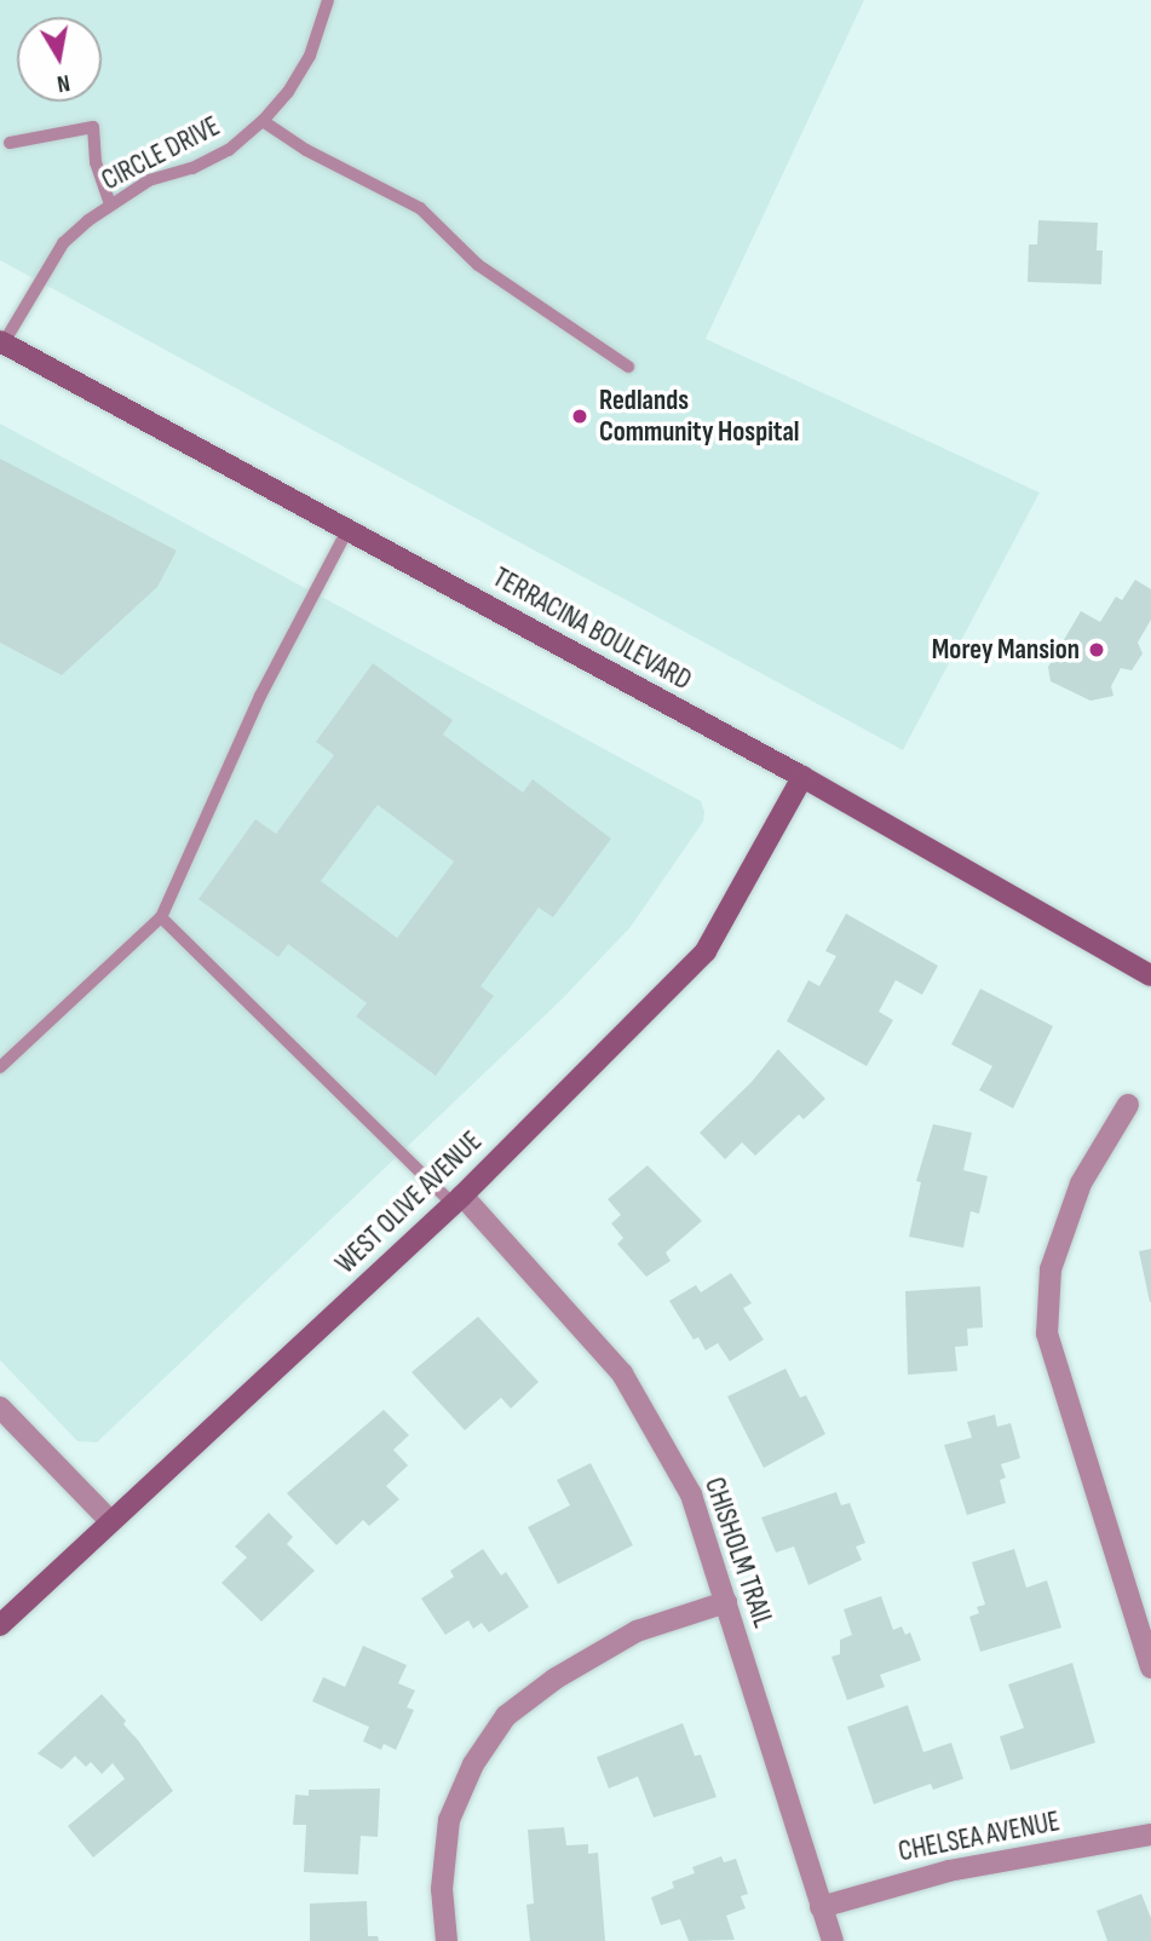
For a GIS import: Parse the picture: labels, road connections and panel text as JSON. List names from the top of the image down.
{
  "streets": {
    "main road": ["TERRACINA BOULEVARD", "WEST OLIVE AVENUE"],
    "street": ["CHISHOLM TRAIL", "CHELSEA AVENUE"],
    "lane": ["CIRCLE DRIVE"]
  },
  "crossings": [
    ["CIRCLE DRIVE", "TERRACINA BOULEVARD"],
    ["TERRACINA BOULEVARD", "WEST OLIVE AVENUE"],
    ["WEST OLIVE AVENUE", "CHISHOLM TRAIL"],
    ["CHISHOLM TRAIL", "CHELSEA AVENUE"]
  ],
  "places": ["Redlands Community Hospital", "Morey Mansion"],
  "north": "bottom"
}
